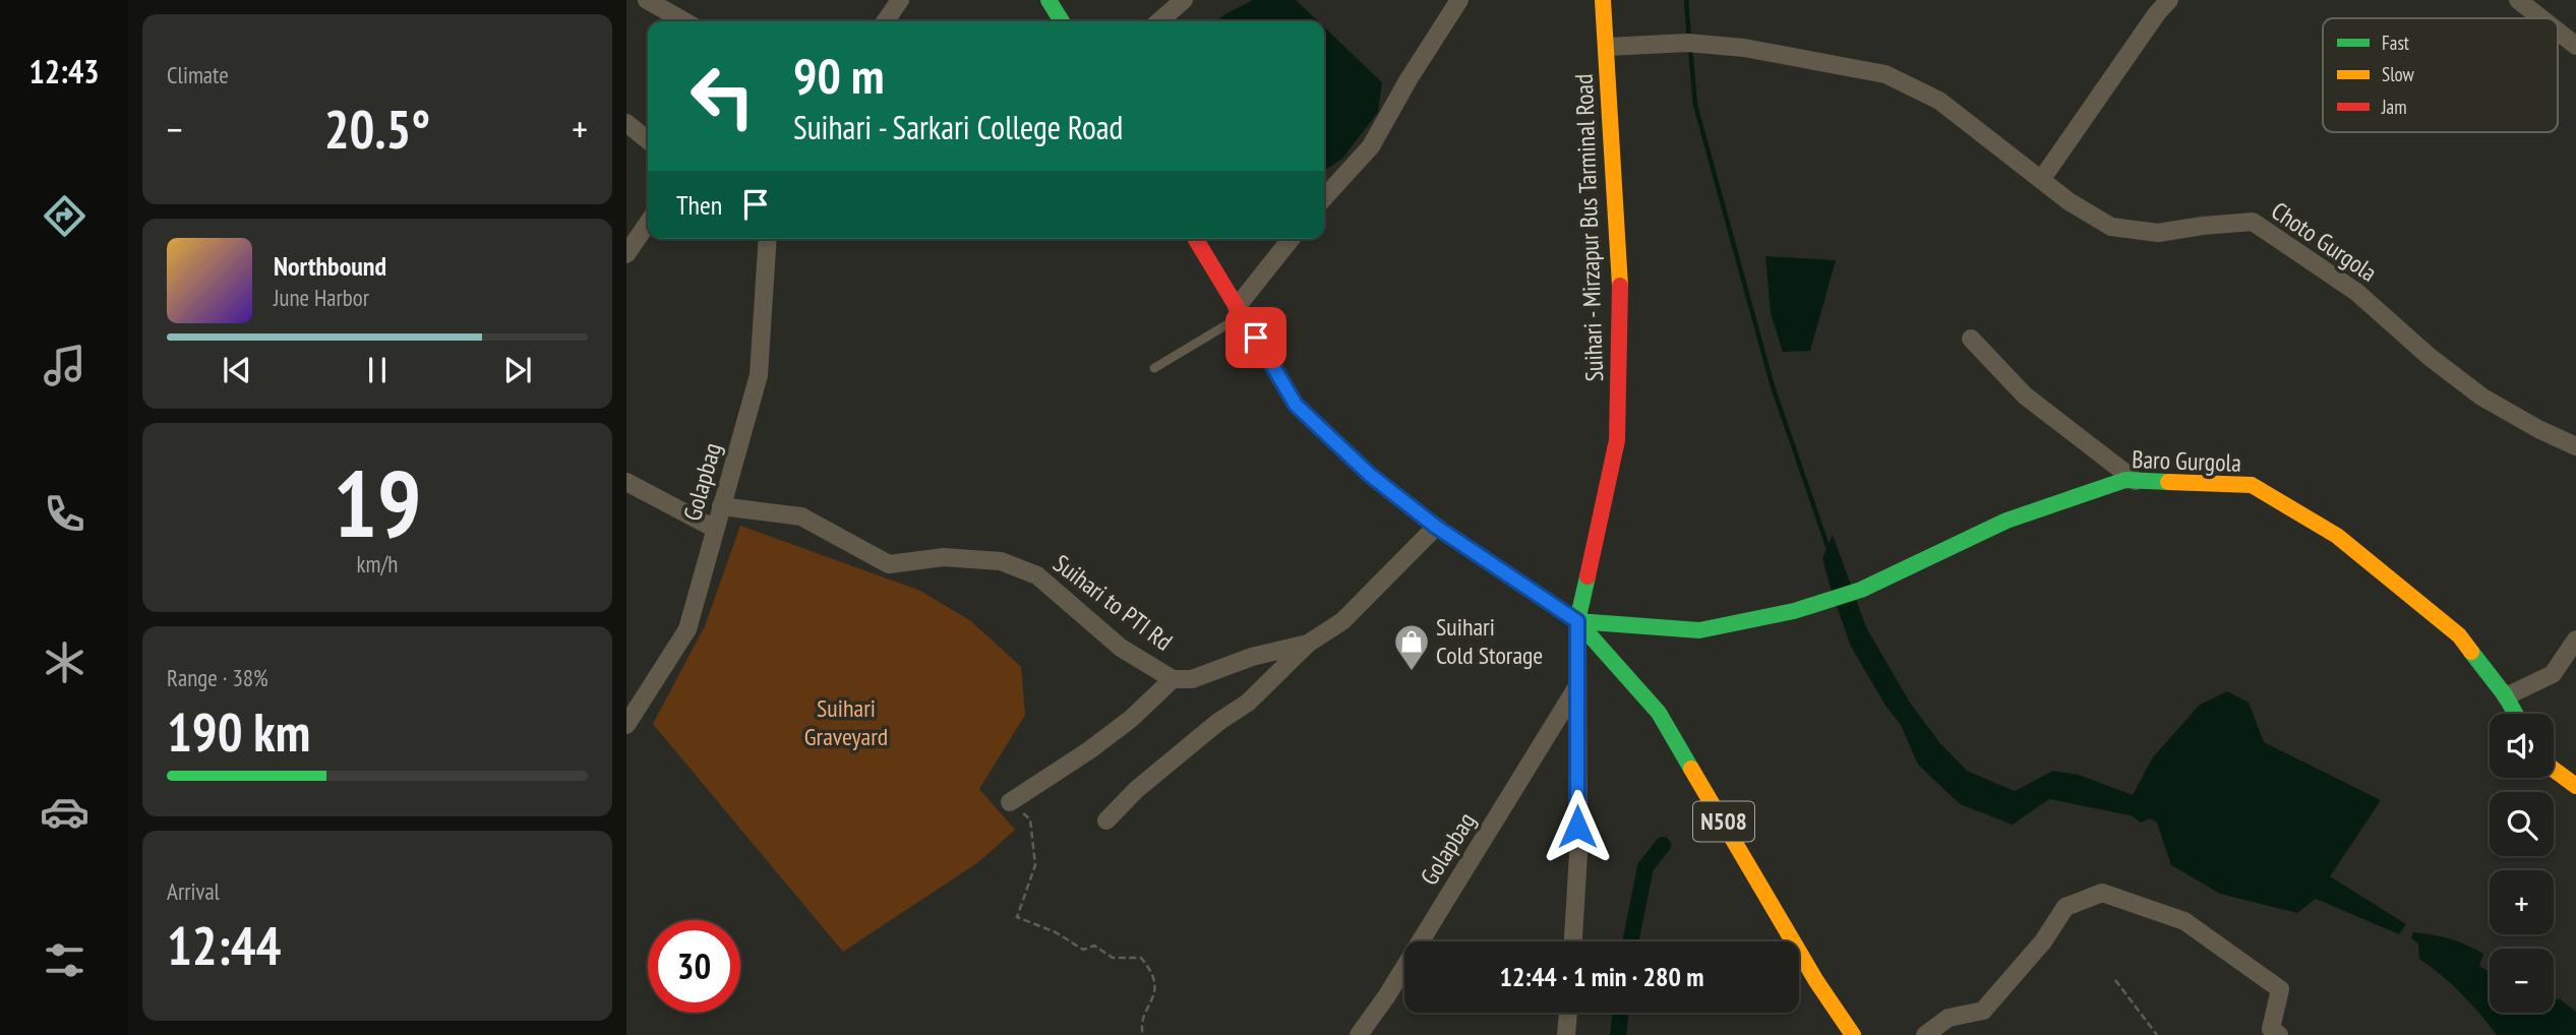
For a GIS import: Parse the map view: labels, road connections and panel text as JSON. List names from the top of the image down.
{
  "streets": {
    "main road": ["Suihari - Mirzapur Bus Tarminal Road", "Baro Gurgola", "N508"],
    "street": ["Choto Gurgola", "Golapbag", "Suihari to PTI Rd"]
  },
  "crossings": [
    ["Suihari - Mirzapur Bus Tarminal Road", "Choto Gurgola"],
    ["Suihari - Mirzapur Bus Tarminal Road", "Baro Gurgola"],
    ["Suihari - Mirzapur Bus Tarminal Road", "N508"],
    ["Baro Gurgola", "N508"],
    ["Golapbag", "Suihari to PTI Rd"],
    ["Suihari to PTI Rd", "N508"]
  ],
  "parks": ["Suihari Graveyard"],
  "places": {
    "shop": ["Suihari Cold Storage"]
  },
  "legend": ["Fast", "Slow", "Jam"],
  "page": {
    "tabs": "12:43",
    "tile": [
      "Climate",
      ["19", "km/h"],
      ["Range · 38%", "190 km"],
      ["Arrival", "12:44"]
    ],
    "turn": ["90 m", "Suihari - Sarkari College Road"],
    "heat": ["−", "20.5°", "+"],
    "then": "Then",
    "song": ["Northbound", "June Harbor"],
    "map_buttons": ["+", "−"],
    "limit": "30",
    "trip": "12:44 · 1 min · 280 m"
  }
}
